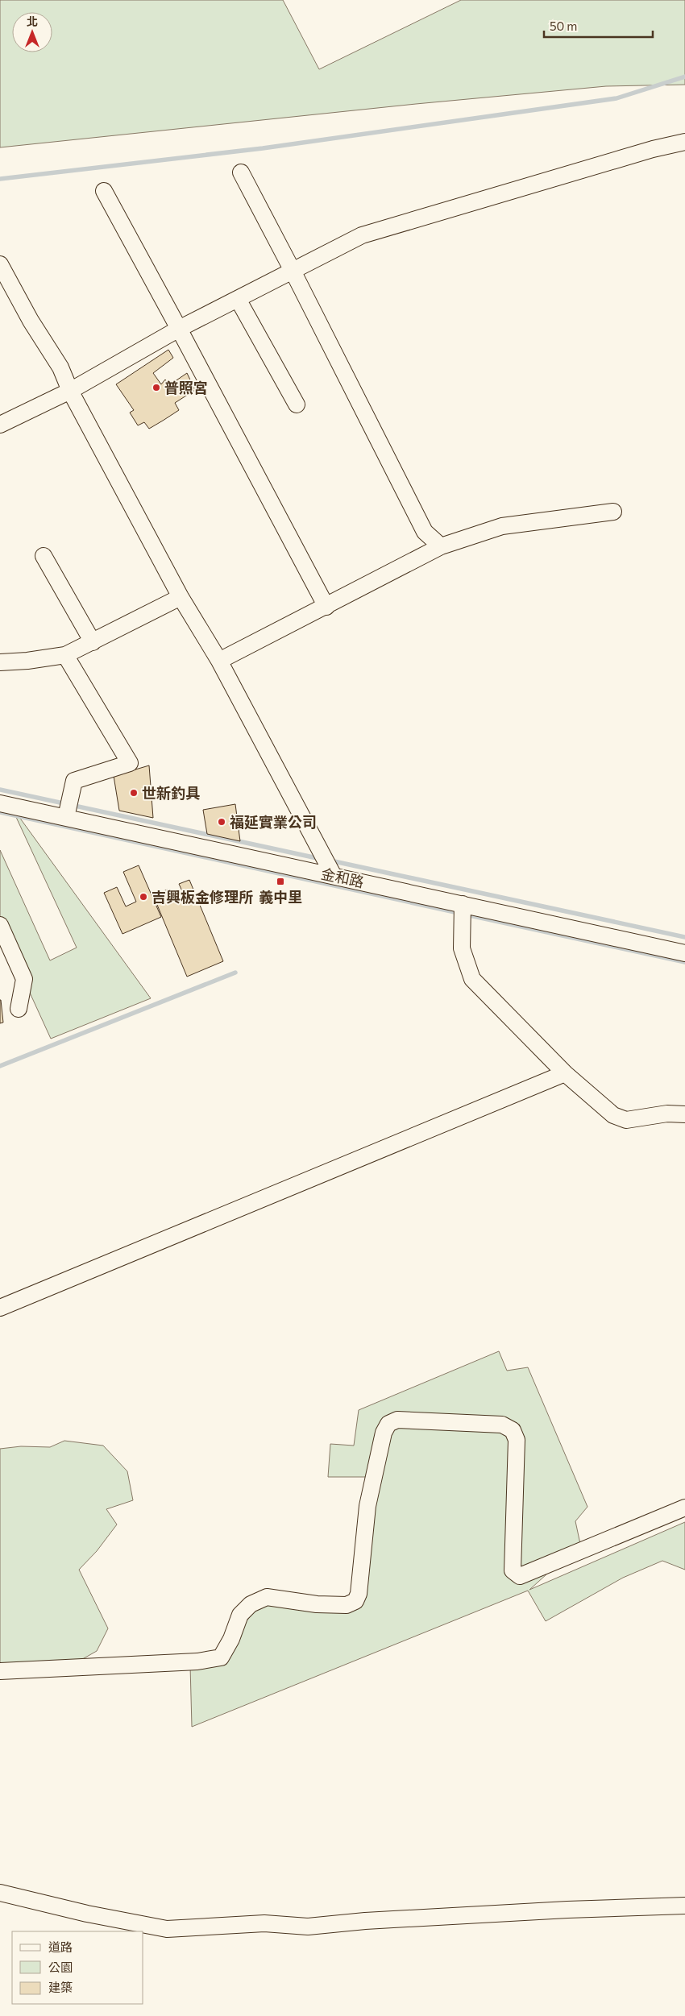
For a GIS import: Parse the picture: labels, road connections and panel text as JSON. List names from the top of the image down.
{
  "streets": {
    "street": ["金和路"]
  },
  "places": {
    "other": [
      "普照宮",
      "世新釣具",
      "福延實業公司",
      "吉興板金修理所"
    ],
    "transit": ["義中里"]
  },
  "legend": ["道路", "公園", "建築"],
  "scale_bar": "50 m",
  "north": "top"
}
